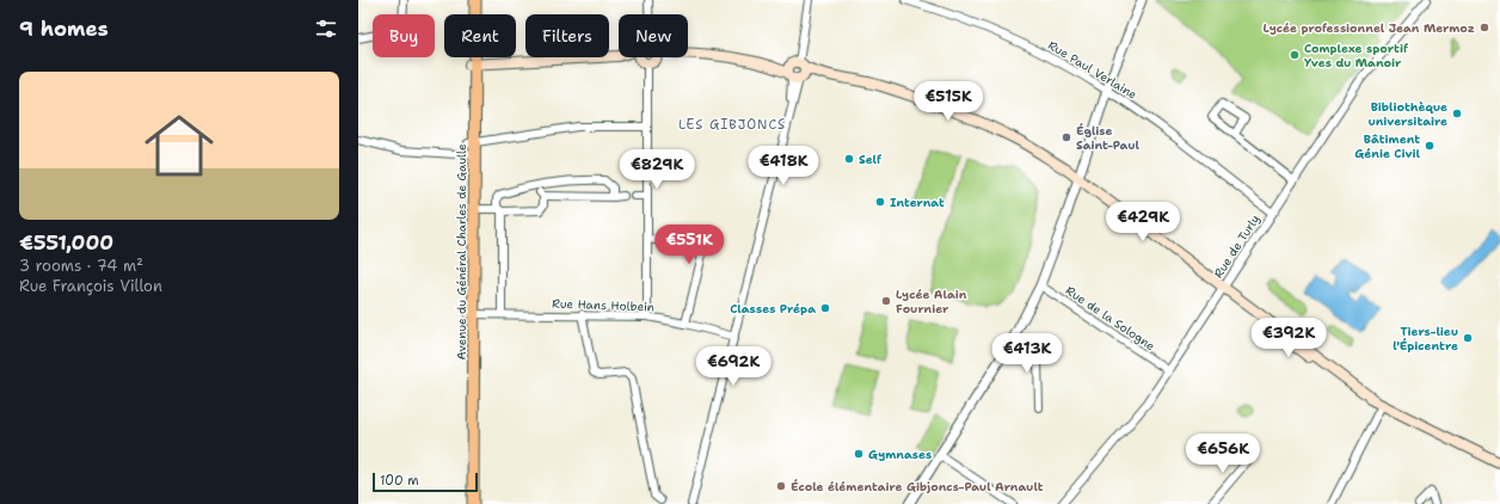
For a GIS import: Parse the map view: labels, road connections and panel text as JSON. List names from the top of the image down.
{
  "streets": {
    "main road": ["Avenue du Général Charles de Gaulle"],
    "street": [
      "Rue Paul Verlaine",
      "Rue de Turly",
      "Rue Hans Holbein",
      "Rue de la Sologne"
    ]
  },
  "crossings": [
    ["Rue Paul Verlaine", "Rue de Turly"],
    ["Rue de Turly", "Rue de la Sologne"],
    ["Avenue du Général Charles de Gaulle", "Rue Hans Holbein"]
  ],
  "districts": ["LES GIBJONCS"],
  "places": [
    "Lycée professionnel Jean Mermoz",
    "Complexe sportif Yves du Manoir",
    "Bibliothèque universitaire",
    "Église Saint-Paul",
    "Bâtiment Génie Civil",
    "Self",
    "Internat",
    "Lycée Alain Fournier",
    "Classes Prépa",
    "Tiers-lieu l'Épicentre",
    "Gymnases",
    "École élémentaire Gibjoncs-Paul Arnault"
  ],
  "scale_bar": "100 m",
  "page": {
    "heading": "9 homes",
    "chip": [
      "Buy",
      "Rent",
      "Filters",
      "New"
    ],
    "list": [
      {
        "name": "€551,000",
        "note": "3 rooms · 74 m² · Rue François Villon"
      }
    ],
    "price": [
      "€515K",
      "€418K",
      "€829K",
      "€429K",
      "€551K",
      "€392K",
      "€413K",
      "€692K",
      "€656K"
    ],
    "scale": "100 m"
  }
}
